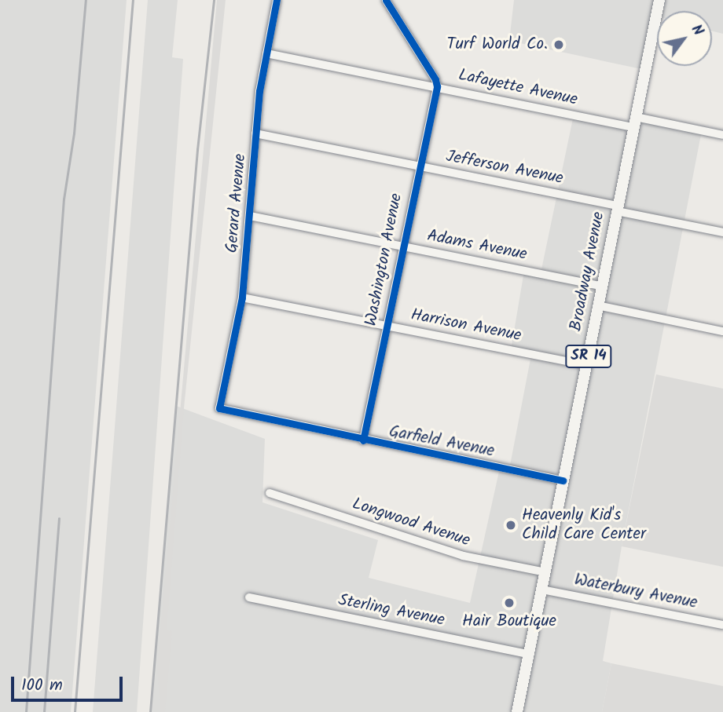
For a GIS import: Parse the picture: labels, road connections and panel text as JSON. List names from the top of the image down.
{
  "streets": {
    "main road": ["Broadway Avenue", "SR 14"],
    "street": [
      "Lafayette Avenue",
      "Jefferson Avenue",
      "Gerard Avenue",
      "Adams Avenue",
      "Washington Avenue",
      "Harrison Avenue",
      "Garfield Avenue",
      "Longwood Avenue",
      "Waterbury Avenue",
      "Sterling Avenue"
    ]
  },
  "crossings": [
    ["Lafayette Avenue", "Gerard Avenue"],
    ["Lafayette Avenue", "Washington Avenue"],
    ["Lafayette Avenue", "Broadway Avenue"],
    ["Jefferson Avenue", "Gerard Avenue"],
    ["Jefferson Avenue", "Washington Avenue"],
    ["Jefferson Avenue", "Broadway Avenue"],
    ["Gerard Avenue", "Adams Avenue"],
    ["Gerard Avenue", "Harrison Avenue"],
    ["Gerard Avenue", "Garfield Avenue"],
    ["Adams Avenue", "Washington Avenue"],
    ["Adams Avenue", "Broadway Avenue"],
    ["Washington Avenue", "Harrison Avenue"],
    ["Washington Avenue", "Garfield Avenue"],
    ["Broadway Avenue", "Harrison Avenue"],
    ["Broadway Avenue", "Garfield Avenue"],
    ["Broadway Avenue", "Longwood Avenue"],
    ["Broadway Avenue", "Waterbury Avenue"],
    ["Broadway Avenue", "Sterling Avenue"]
  ],
  "places": ["Turf World Co.", "Heavenly Kid's Child Care Center", "Hair Boutique"],
  "scale_bar": "100 m",
  "north": "top right"
}
